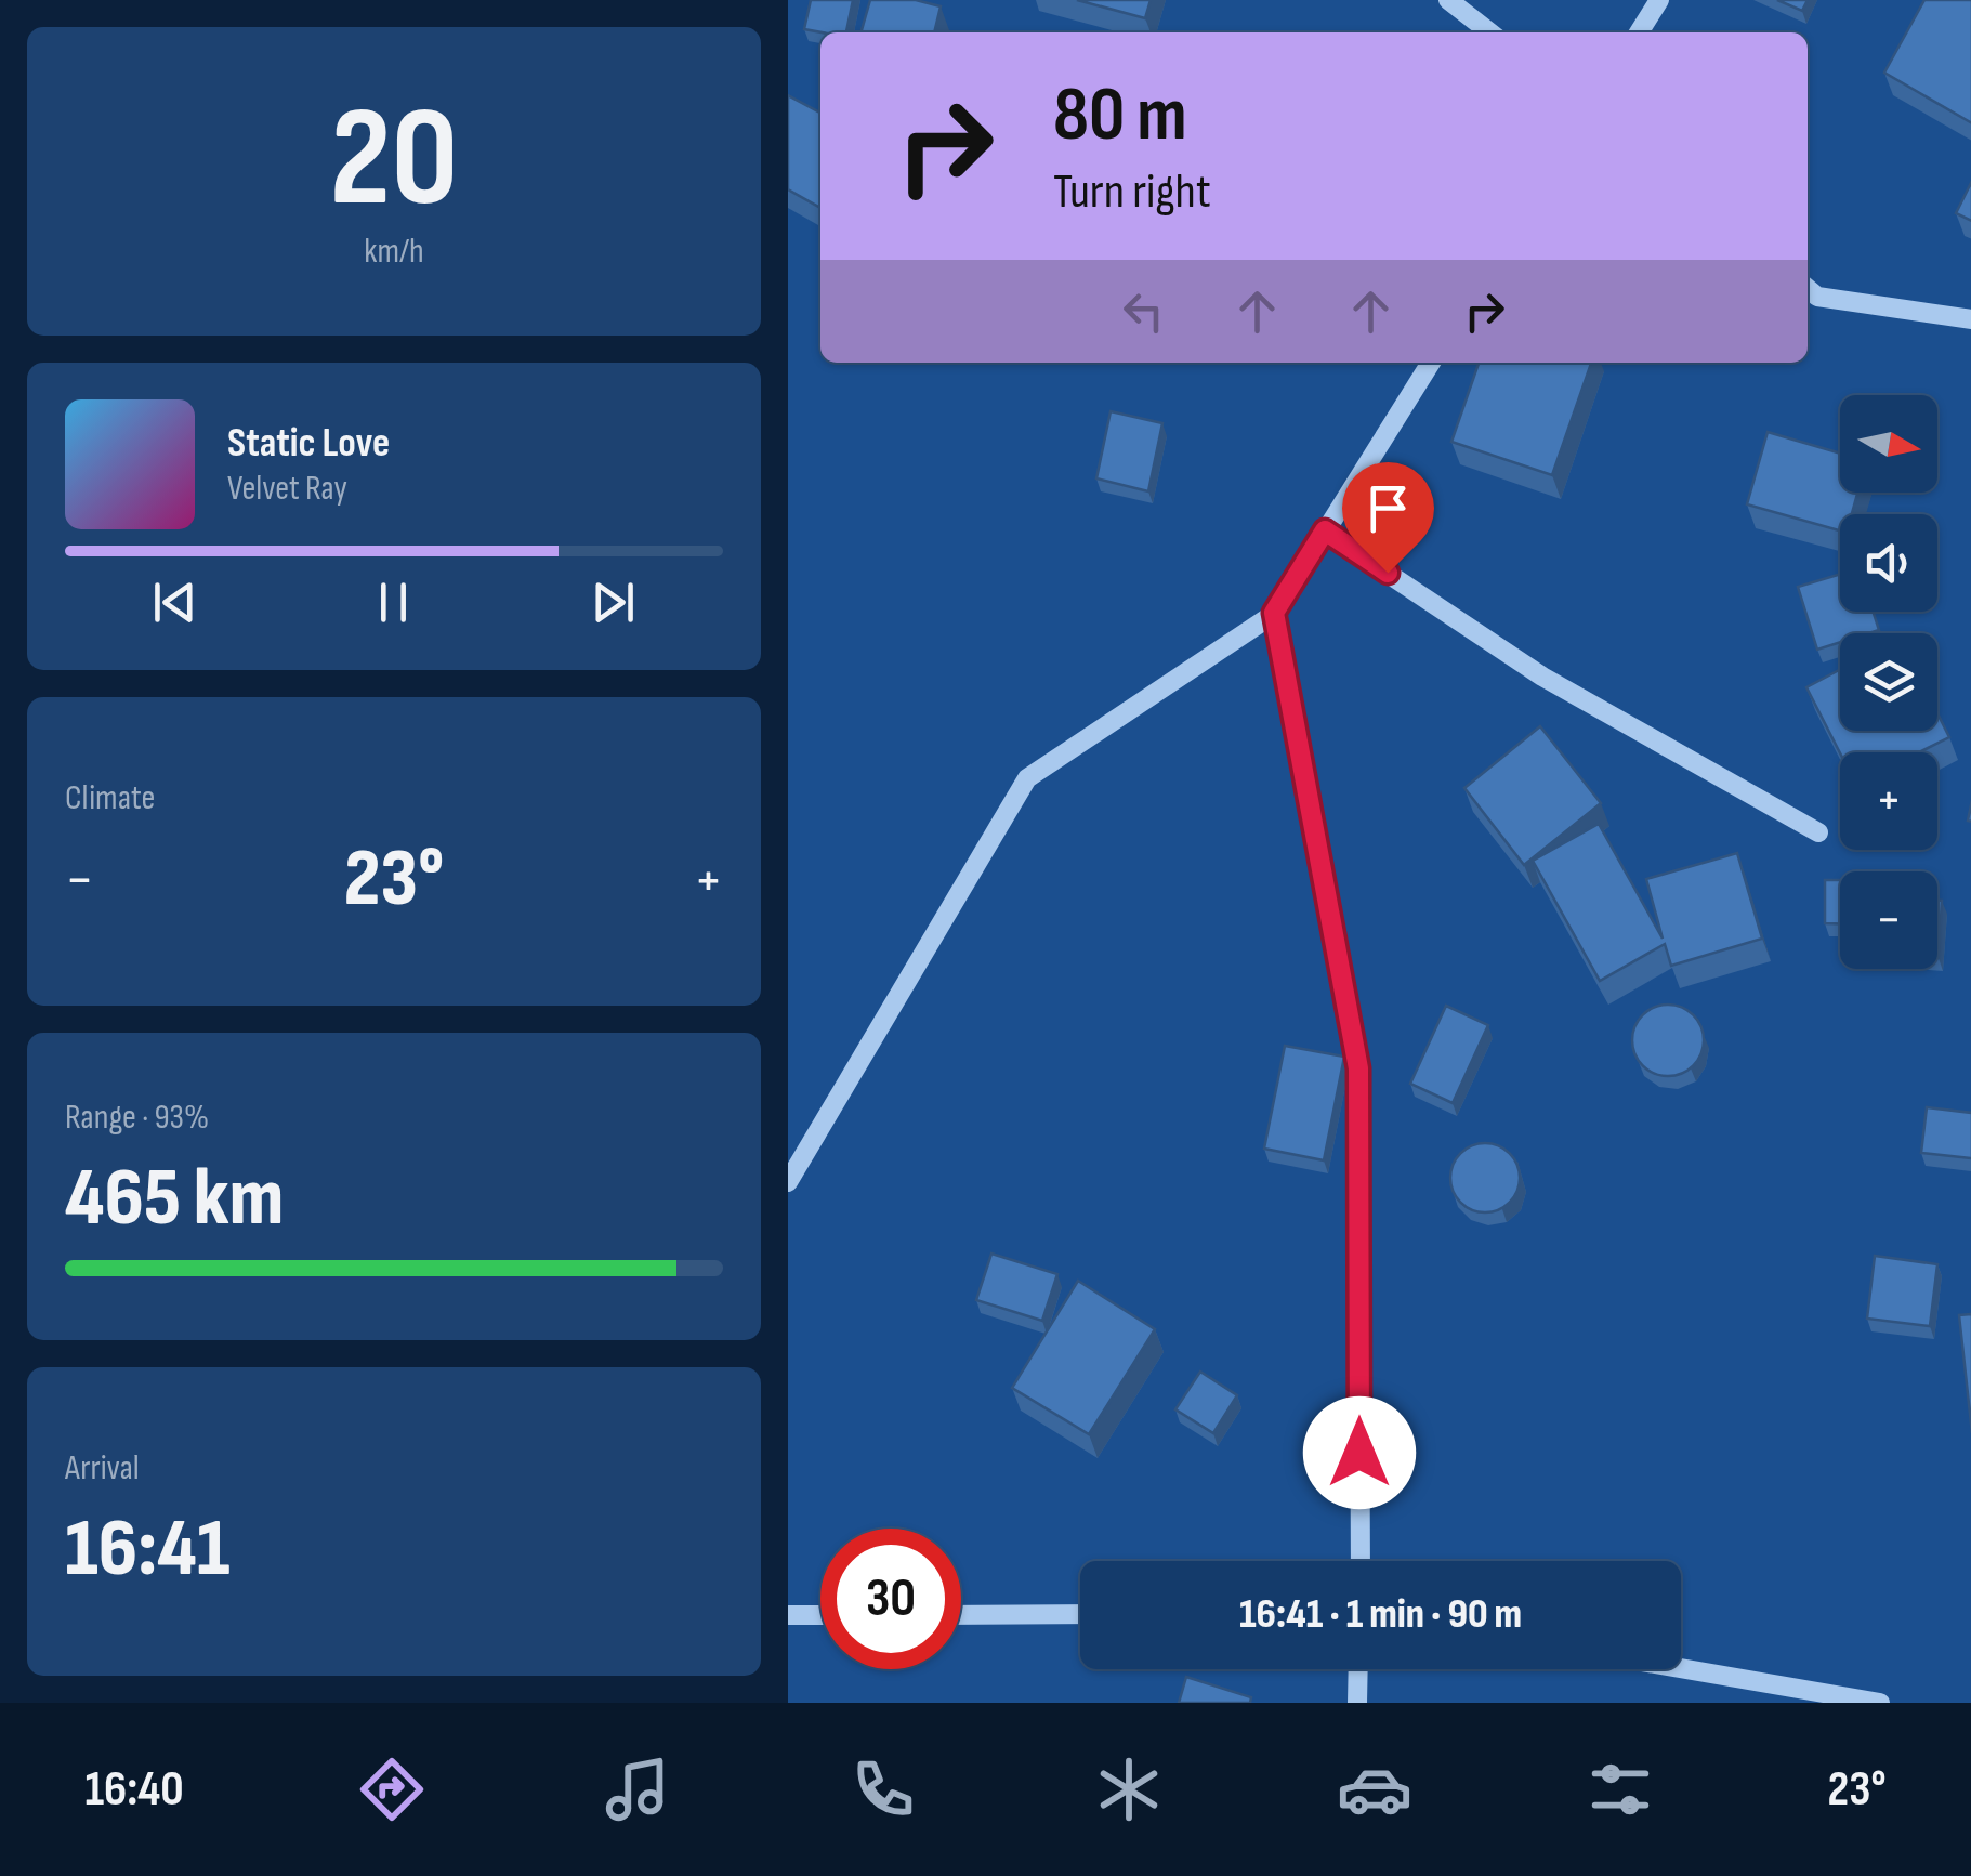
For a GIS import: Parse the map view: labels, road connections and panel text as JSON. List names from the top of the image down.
{
  "north": "right",
  "page": {
    "tile": [
      ["20", "km/h"],
      "Climate",
      ["Range · 93%", "465 km"],
      ["Arrival", "16:41"]
    ],
    "turn": ["80 m", "Turn right"],
    "map_buttons": ["+", "−"],
    "song": ["Static Love", "Velvet Ray"],
    "heat": ["−", "23°", "+"],
    "limit": "30",
    "trip": "16:41 · 1 min · 90 m",
    "tabs": ["16:40", "23°"]
  }
}
